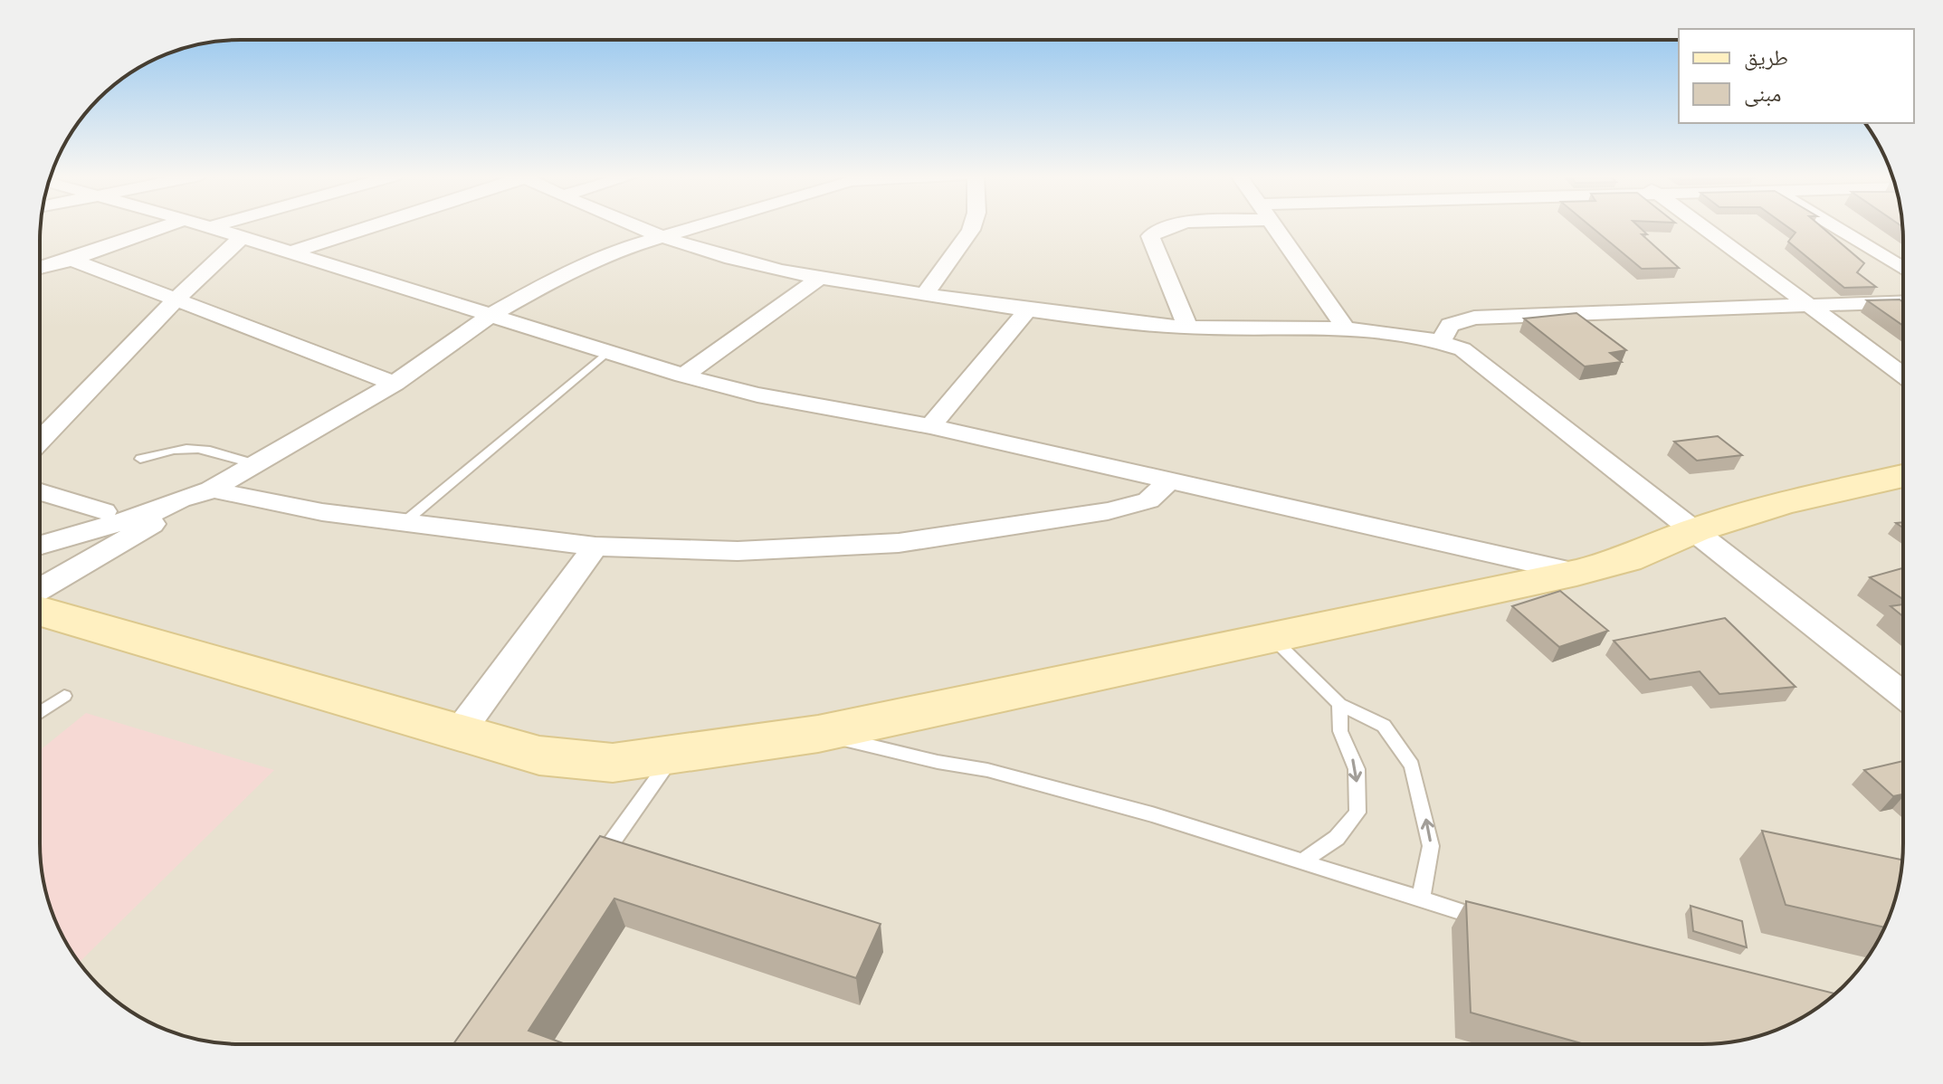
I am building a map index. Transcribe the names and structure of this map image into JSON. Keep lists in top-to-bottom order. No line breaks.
{"legend":["طريق","مبنى"]}
